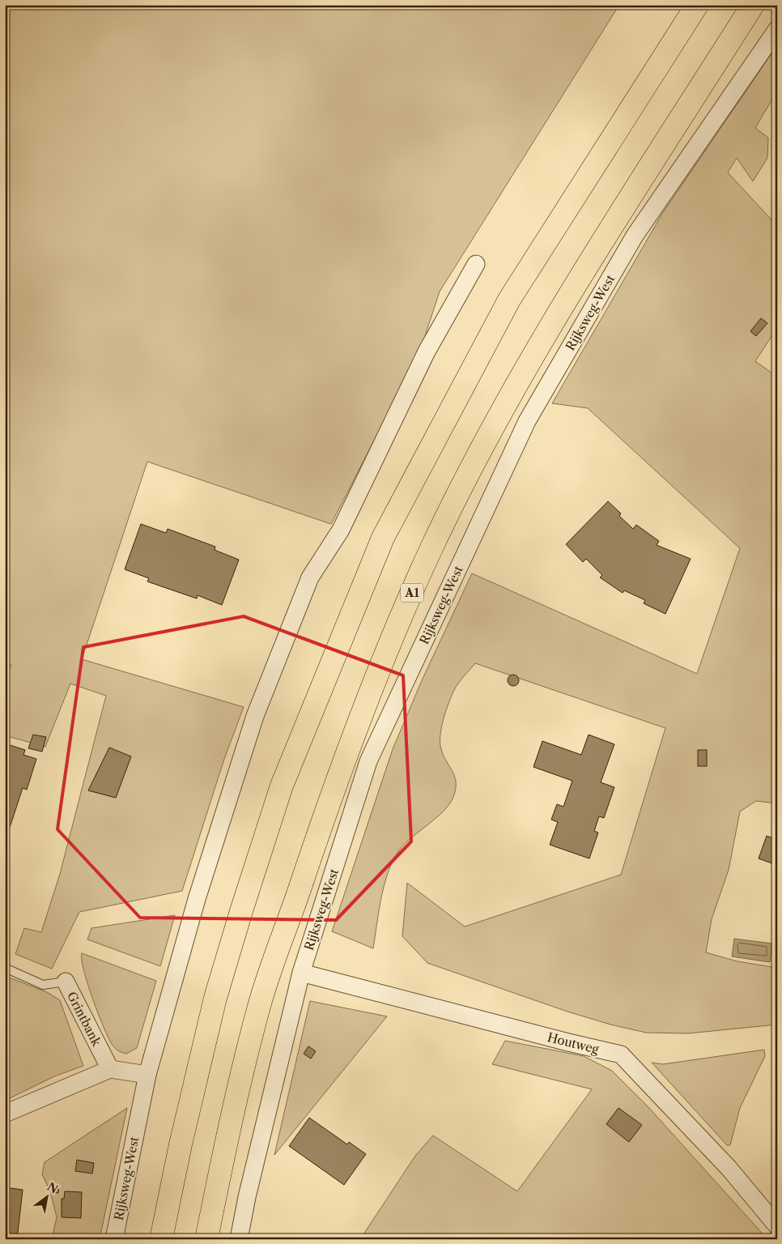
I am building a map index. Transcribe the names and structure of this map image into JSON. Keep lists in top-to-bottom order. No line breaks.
{"streets":{"highway":["A1"],"street":["Rijksweg-West","Grintbank","Houtweg"]},"crossings":[["Rijksweg-West","Houtweg"]],"north":"top right"}
